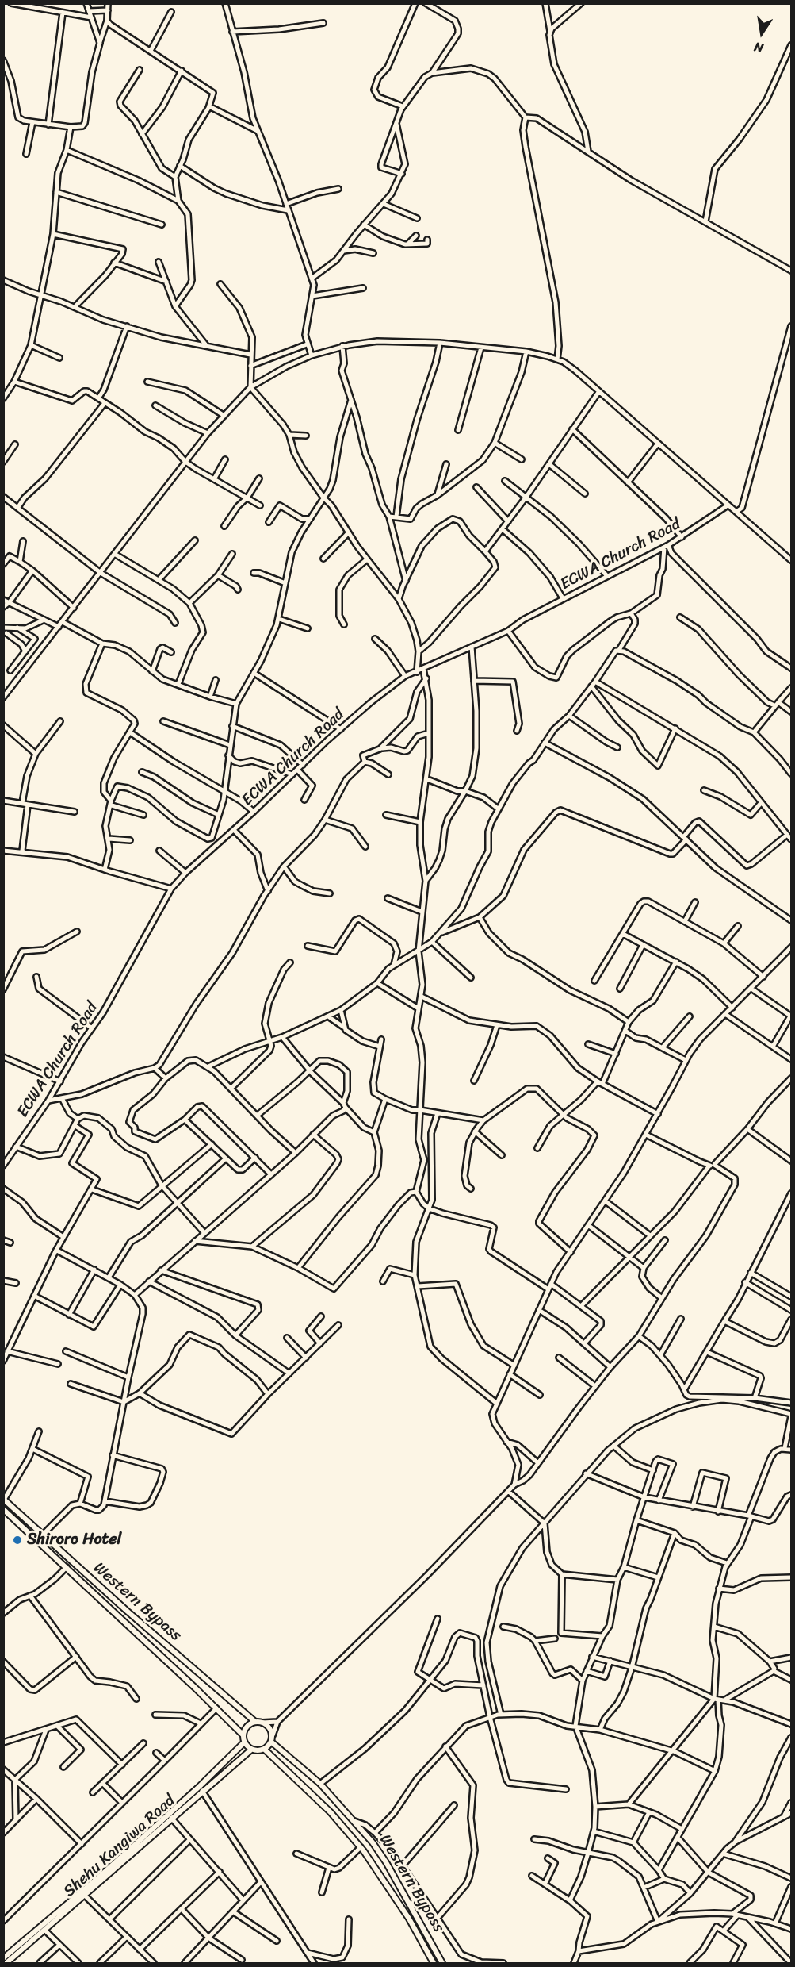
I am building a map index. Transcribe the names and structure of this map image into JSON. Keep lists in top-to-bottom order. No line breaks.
{"streets":{"main road":["Western Bypass","Shehu Kangiwa Road"],"street":["ECWA Church Road"]},"crossings":[["Western Bypass","Shehu Kangiwa Road"]],"places":["Shiroro Hotel"],"north":"bottom"}
